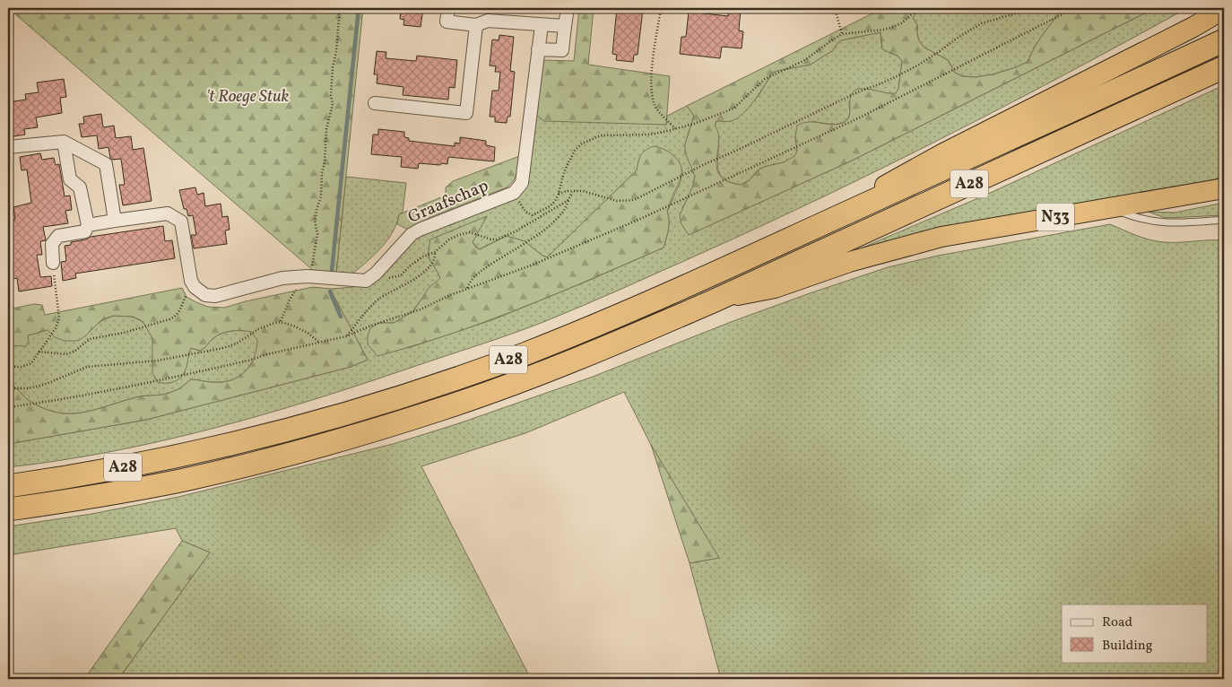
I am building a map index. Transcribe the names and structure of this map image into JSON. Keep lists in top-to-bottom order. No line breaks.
{"streets":{"highway":["A28","N33"],"street":["Graafschap"]},"crossings":[["A28","N33"]],"parks":["'t Roege Stuk"],"legend":["Road","Building"]}
